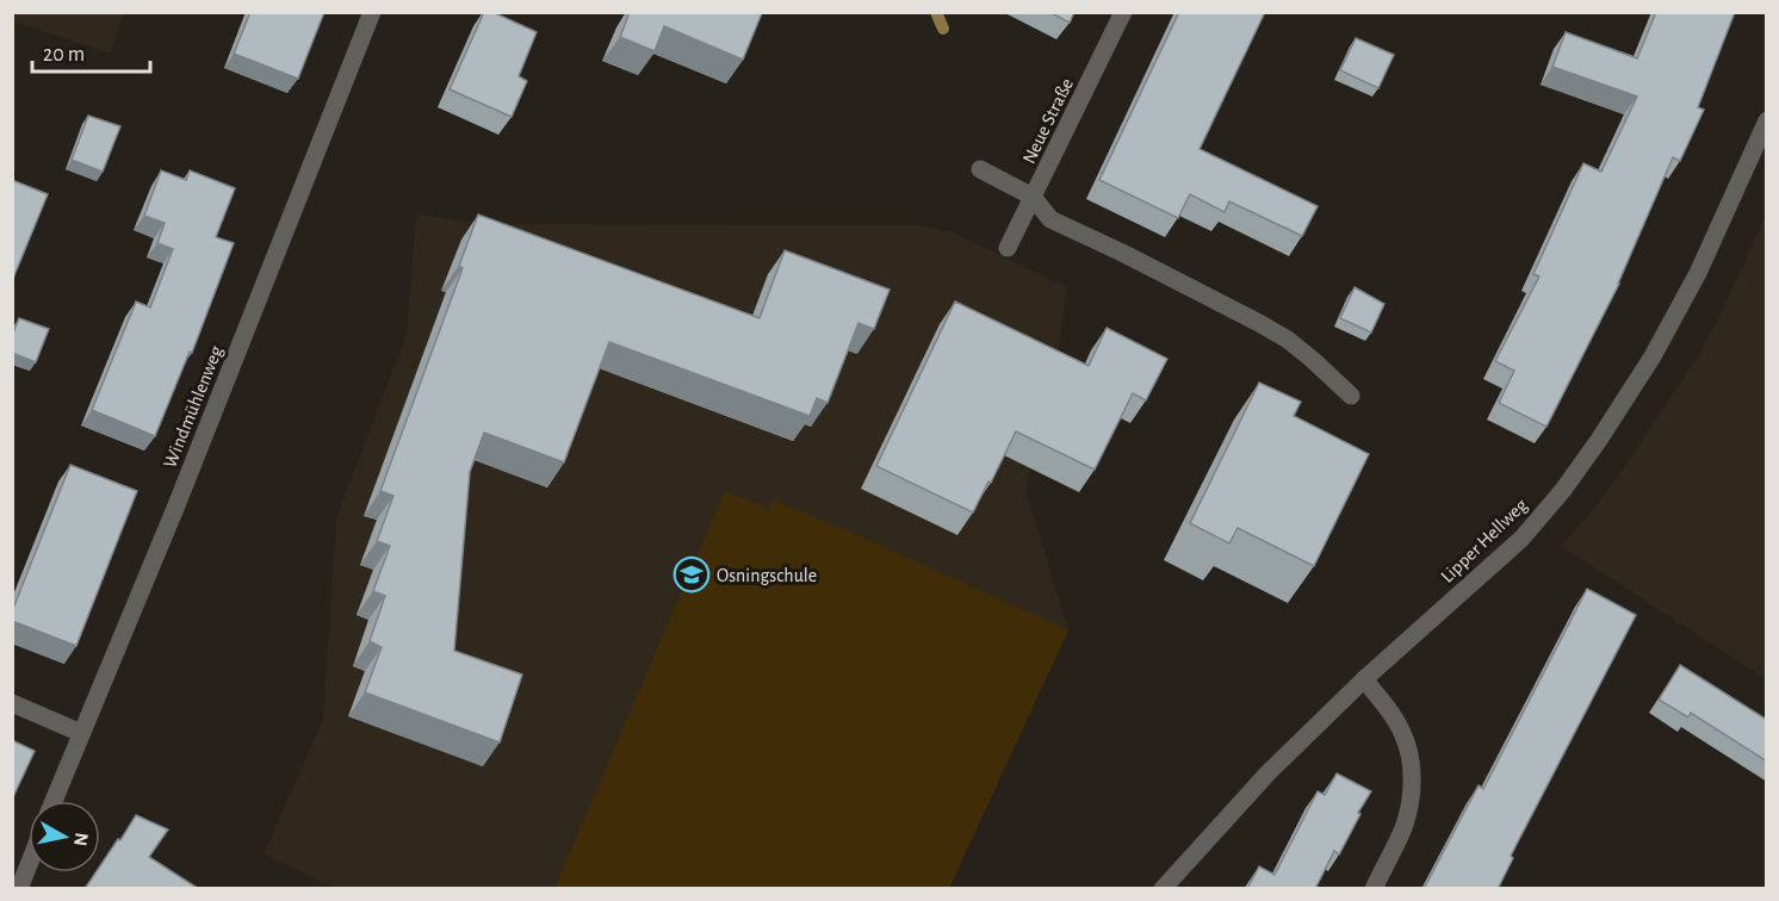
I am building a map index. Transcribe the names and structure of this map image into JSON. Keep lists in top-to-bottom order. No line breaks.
{"streets":{"street":["Neue Straße","Windmühlenweg","Lipper Hellweg"]},"places":{"school or university":["Osningschule"]},"scale_bar":"20 m","north":"right"}
